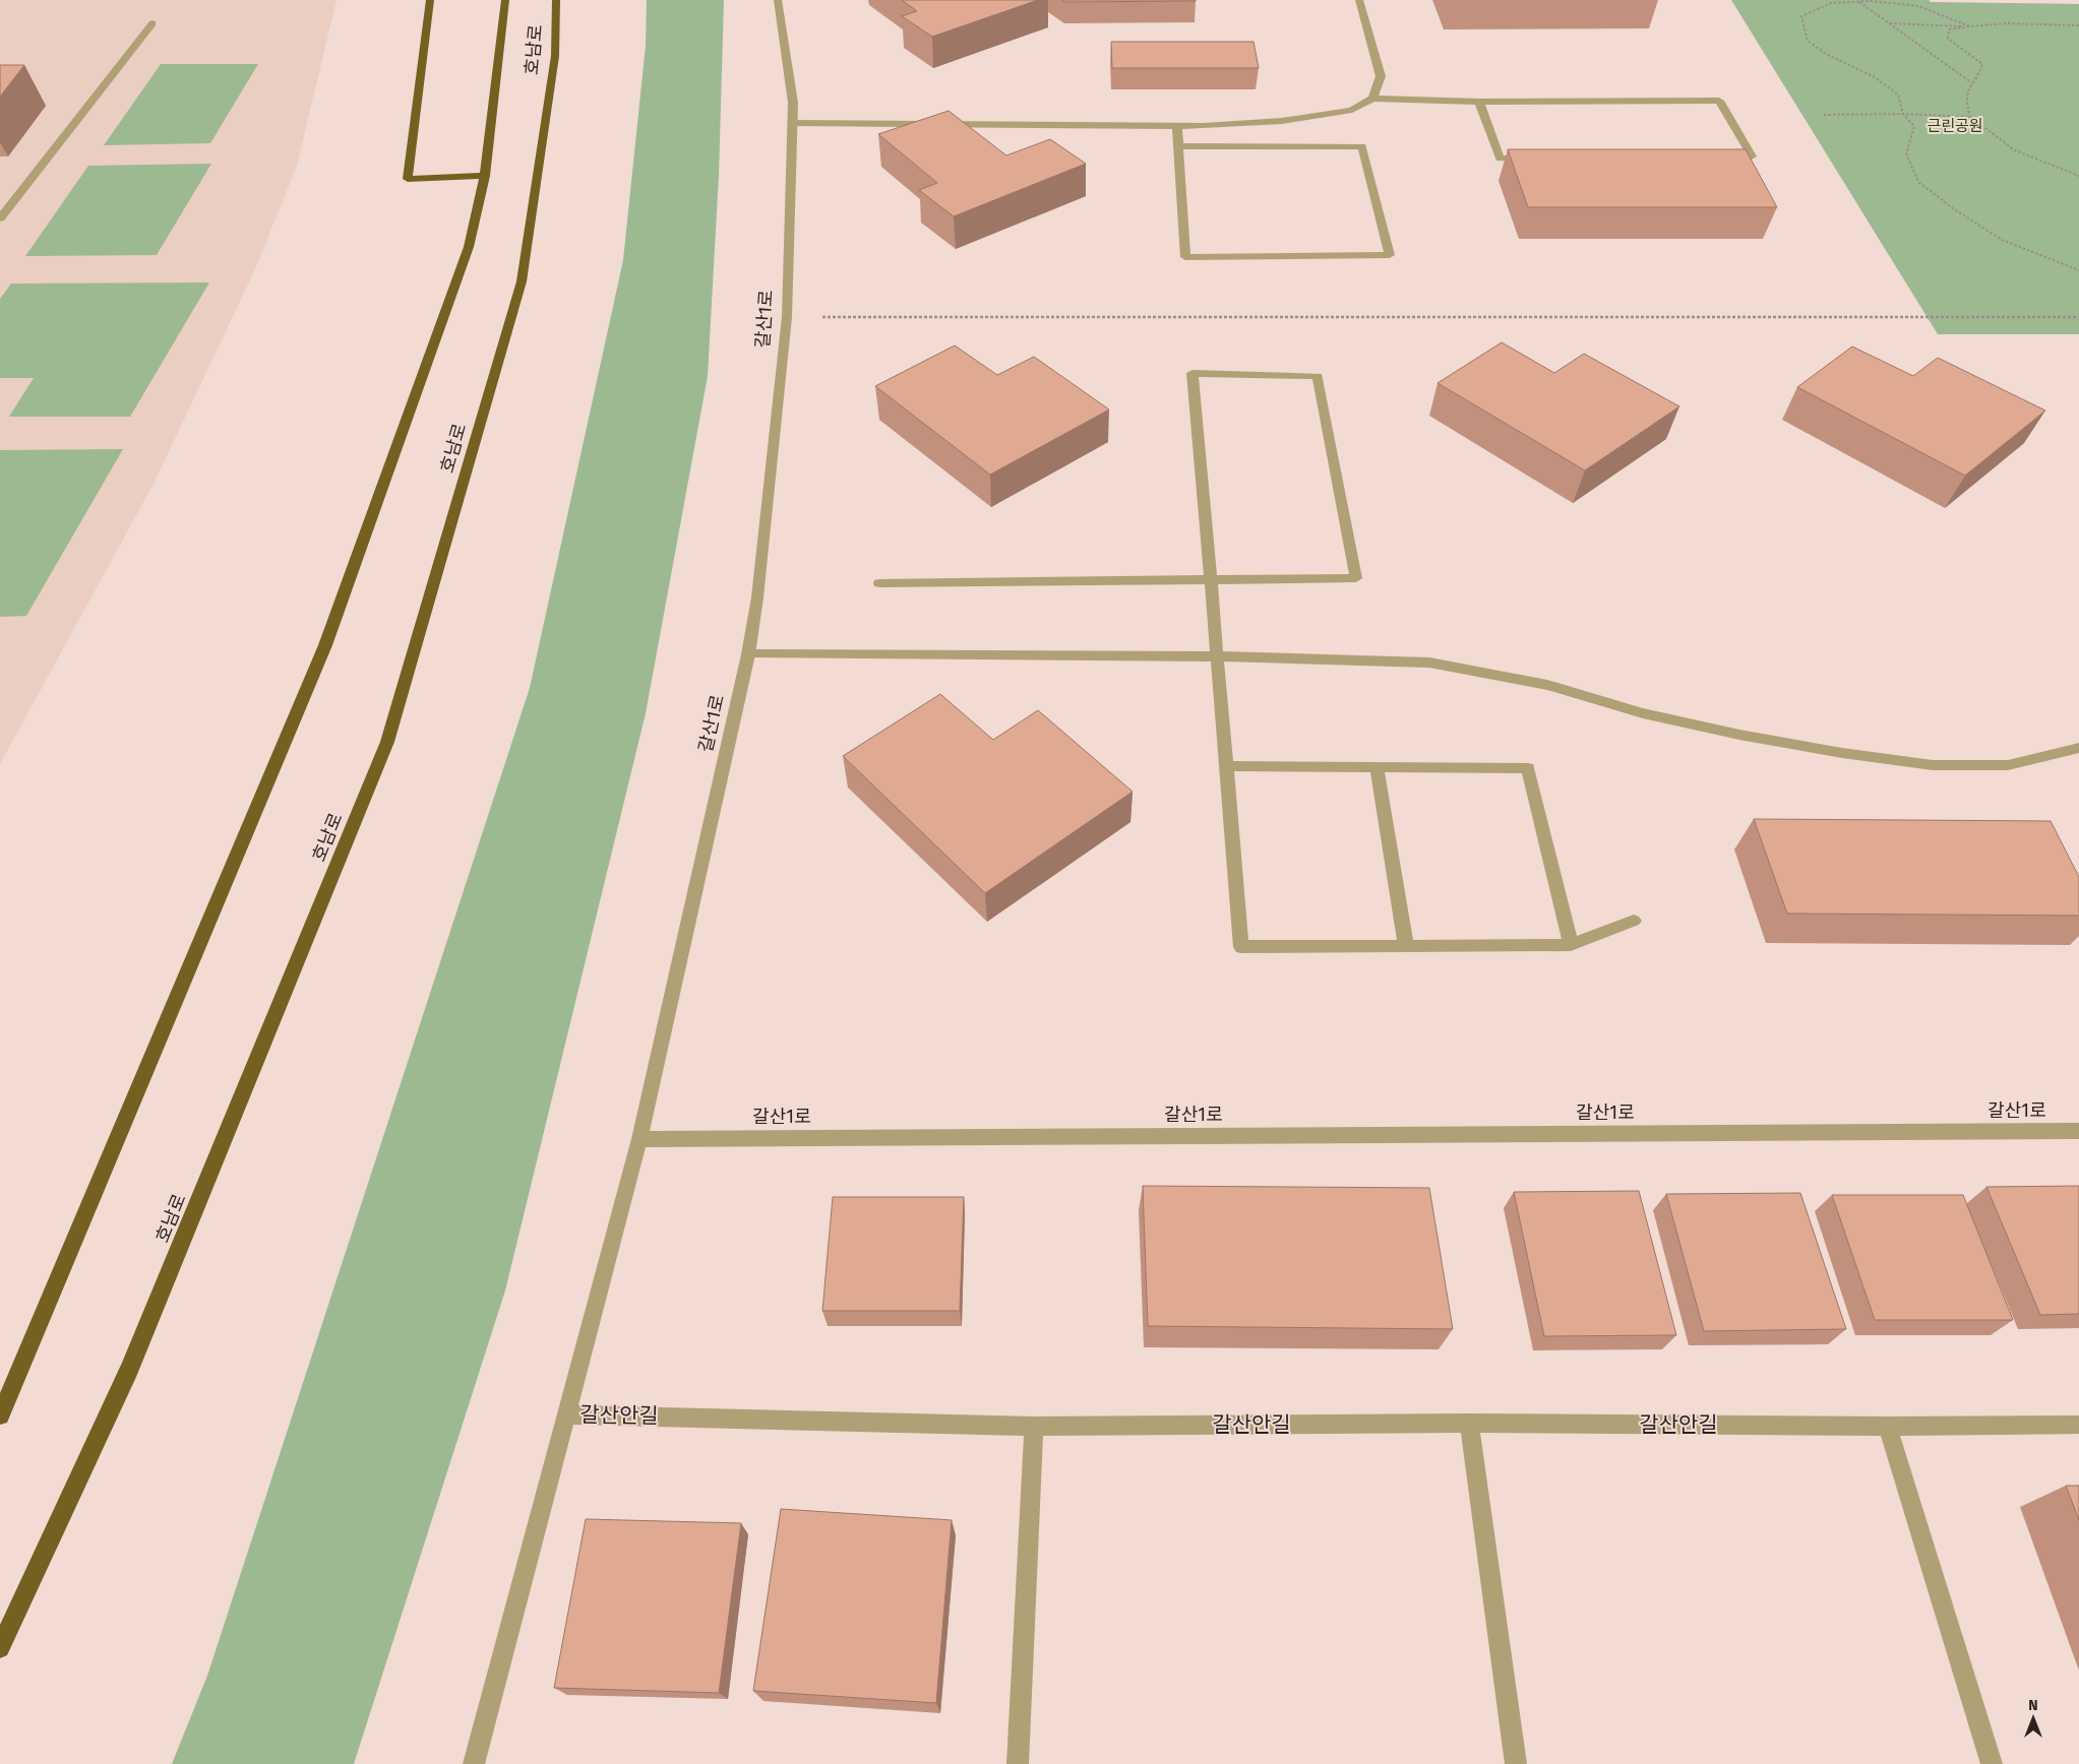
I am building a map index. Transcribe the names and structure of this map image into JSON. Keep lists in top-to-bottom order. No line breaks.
{"streets":{"highway":["호남로"],"street":["갈산1로","갈산안길"]},"parks":["근린공원"],"north":"top"}
